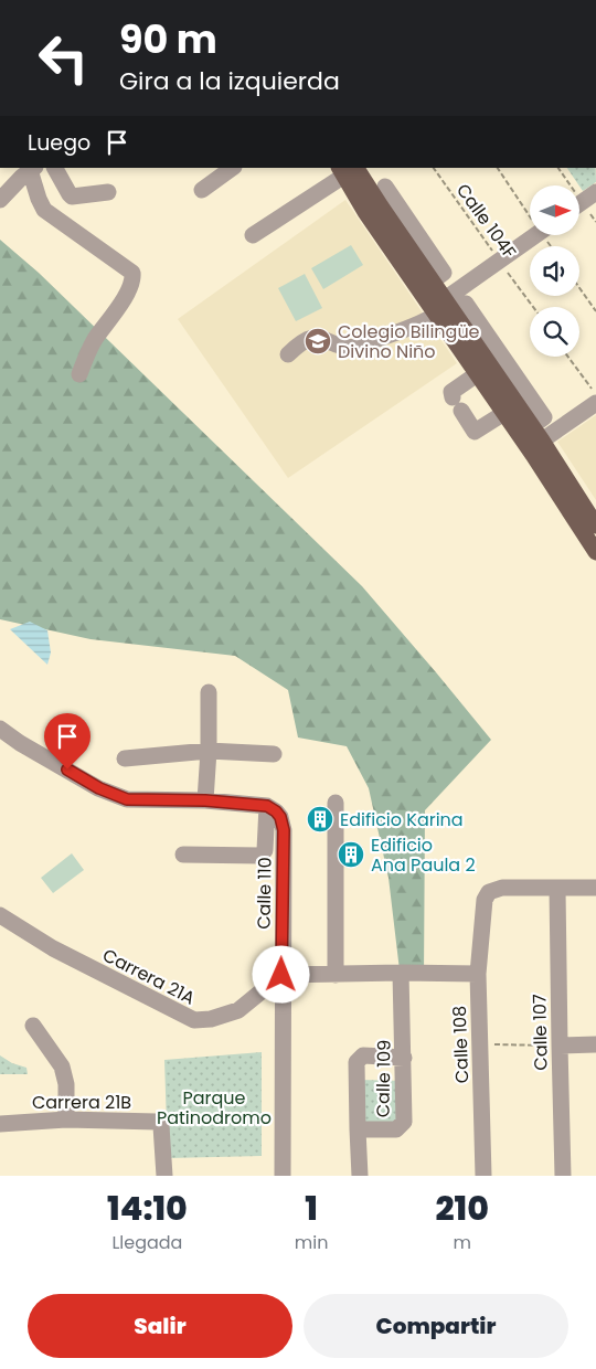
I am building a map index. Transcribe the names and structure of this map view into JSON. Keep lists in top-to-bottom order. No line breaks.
{"streets":{"street":["Calle 110","Carrera 21A","Calle 107","Calle 108","Calle 109","Carrera 21B"],"path":["Calle 104F"]},"crossings":[["Calle 110","Carrera 21A"],["Calle 107","Calle 108"]],"parks":["Parque Patinodromo"],"places":{"school or university":["Colegio Bilingüe Divino Niño"],"building":["Edificio Karina","Edificio Ana Paula 2"]},"north":"right","page":{"turn":["90 m","Gira a la izquierda"],"then":"Luego","eta":["14:10","Llegada","1","min","210","m"],"buttons":["Salir","Compartir"]}}
